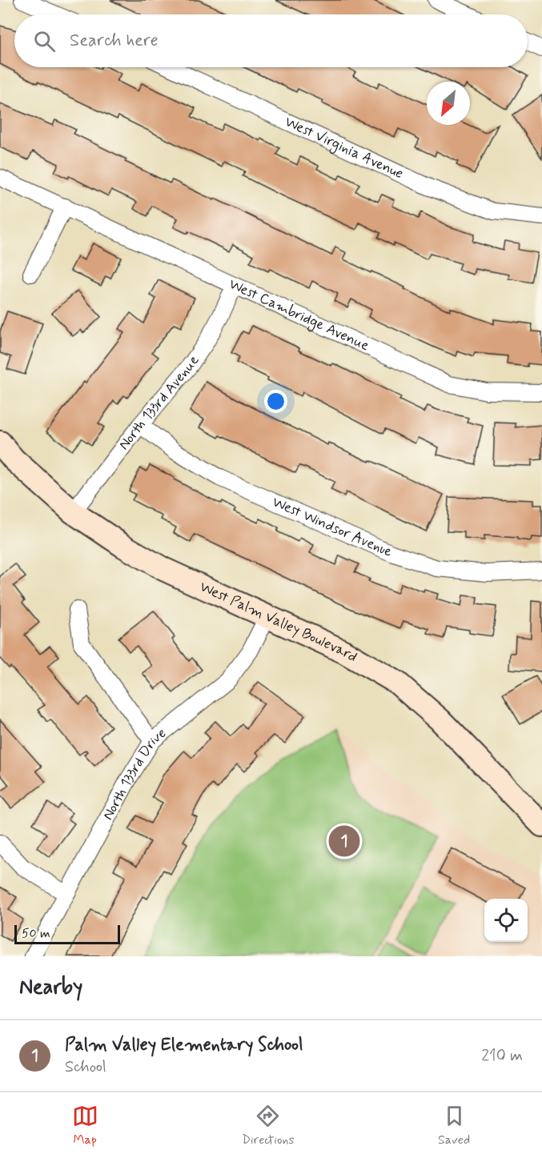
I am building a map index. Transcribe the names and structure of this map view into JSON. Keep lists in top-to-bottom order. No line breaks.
{"streets":{"street":["West Virginia Avenue","West Cambridge Avenue","North 133rd Avenue","West Windsor Avenue","West Palm Valley Boulevard","North 133rd Drive"]},"crossings":[["West Cambridge Avenue","North 133rd Avenue"],["North 133rd Avenue","West Windsor Avenue"],["North 133rd Avenue","West Palm Valley Boulevard"],["West Palm Valley Boulevard","North 133rd Drive"]],"scale_bar":"50 m","north":"bottom left","page":{"search":"Search here","pins":"1","scale":"50 m","heading":"Nearby","list":[{"mark":"1","name":"Palm Valley Elementary School","note":"School","value":"210 m"}],"nav":["Map","Directions","Saved"]}}
